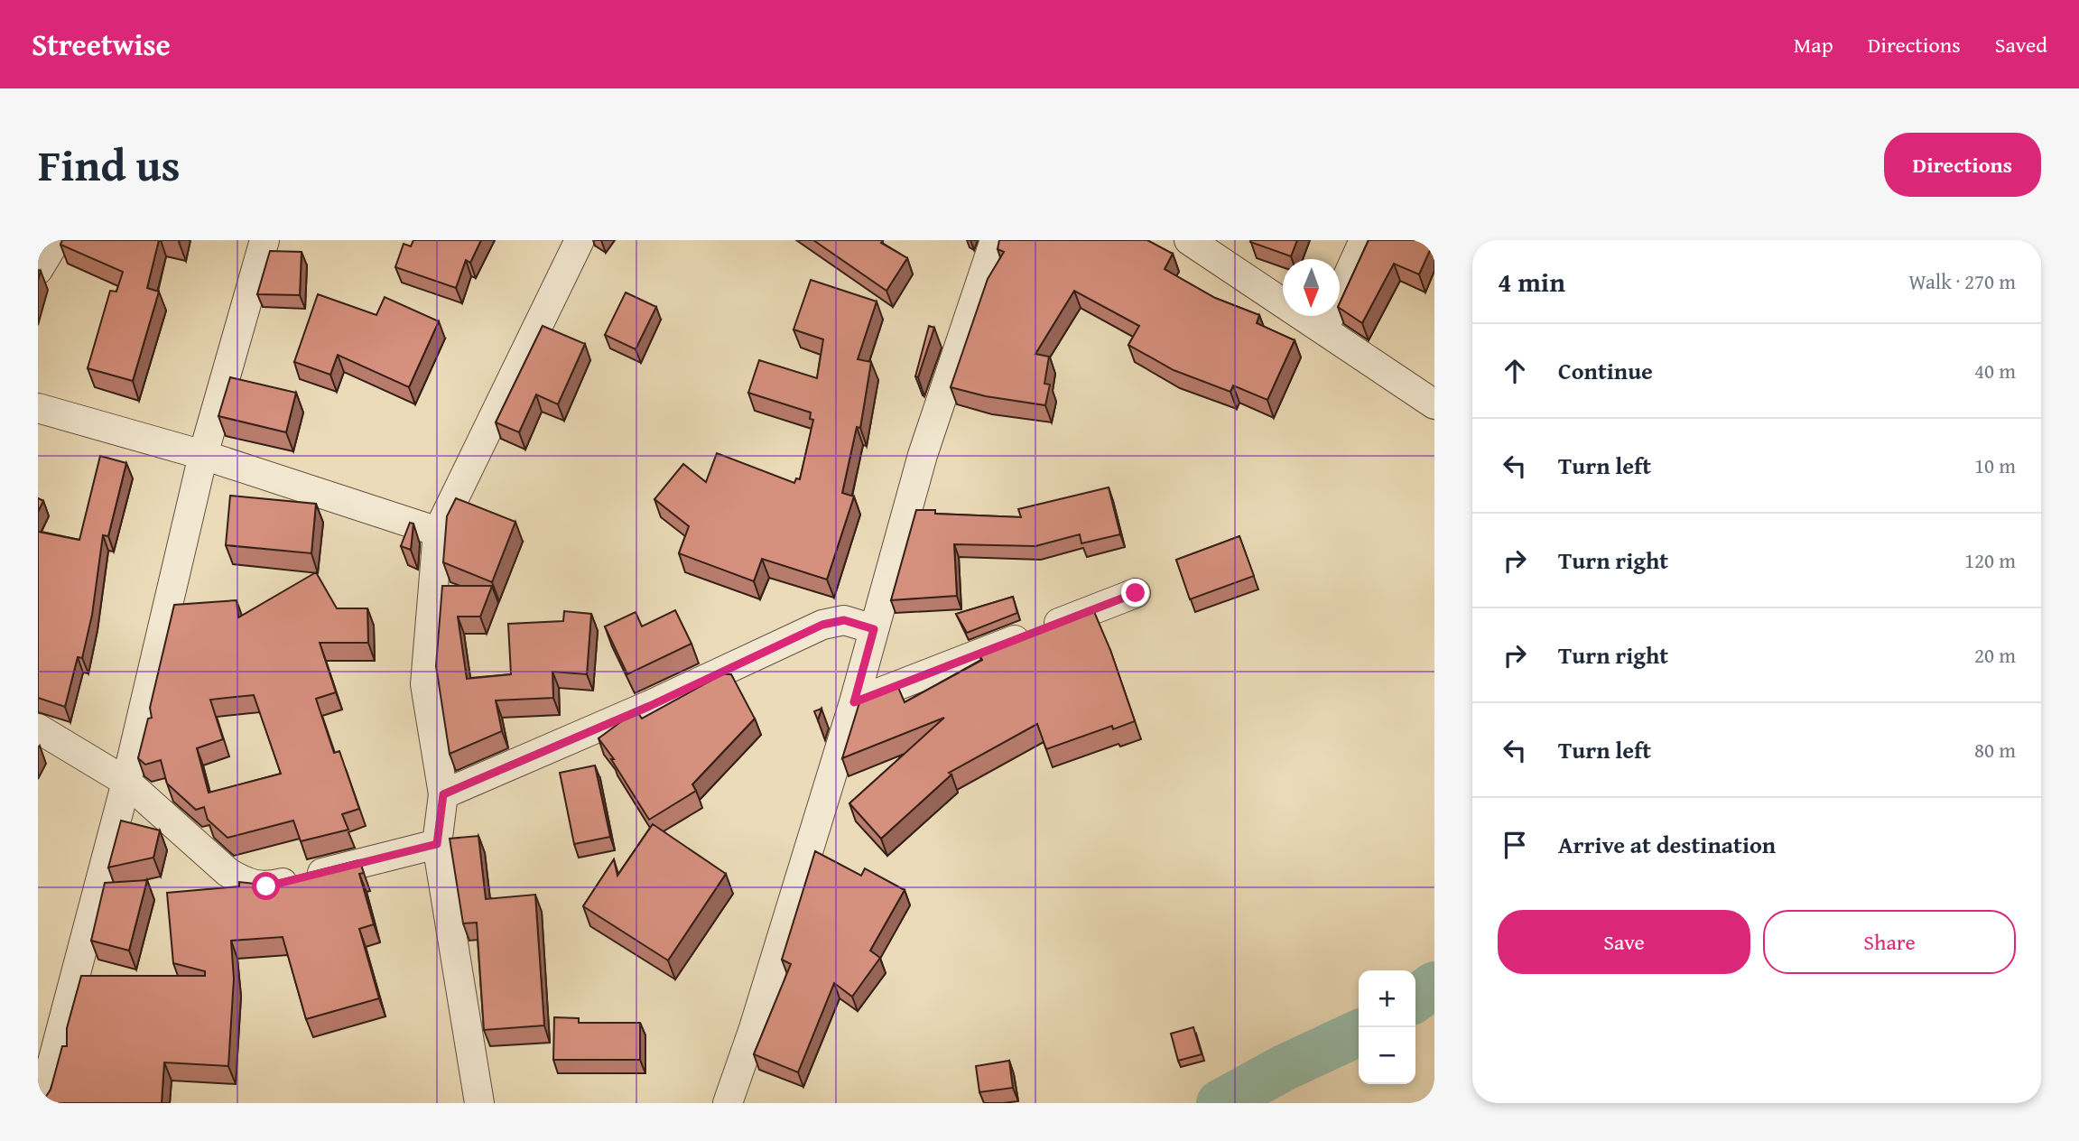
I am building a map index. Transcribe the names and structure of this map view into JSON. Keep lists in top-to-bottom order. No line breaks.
{"north":"bottom","page":{"header":"Streetwise","nav":["Map","Directions","Saved"],"title":"Find us","buttons":["Directions",["Save","Share"]],"heading":["4 min","Walk · 270 m"],"list":[["Continue","40 m"],["Turn left","10 m"],["Turn right","120 m"],["Turn right","20 m"],["Turn left","80 m"],"Arrive at destination"],"map_buttons":["+","−"]}}
